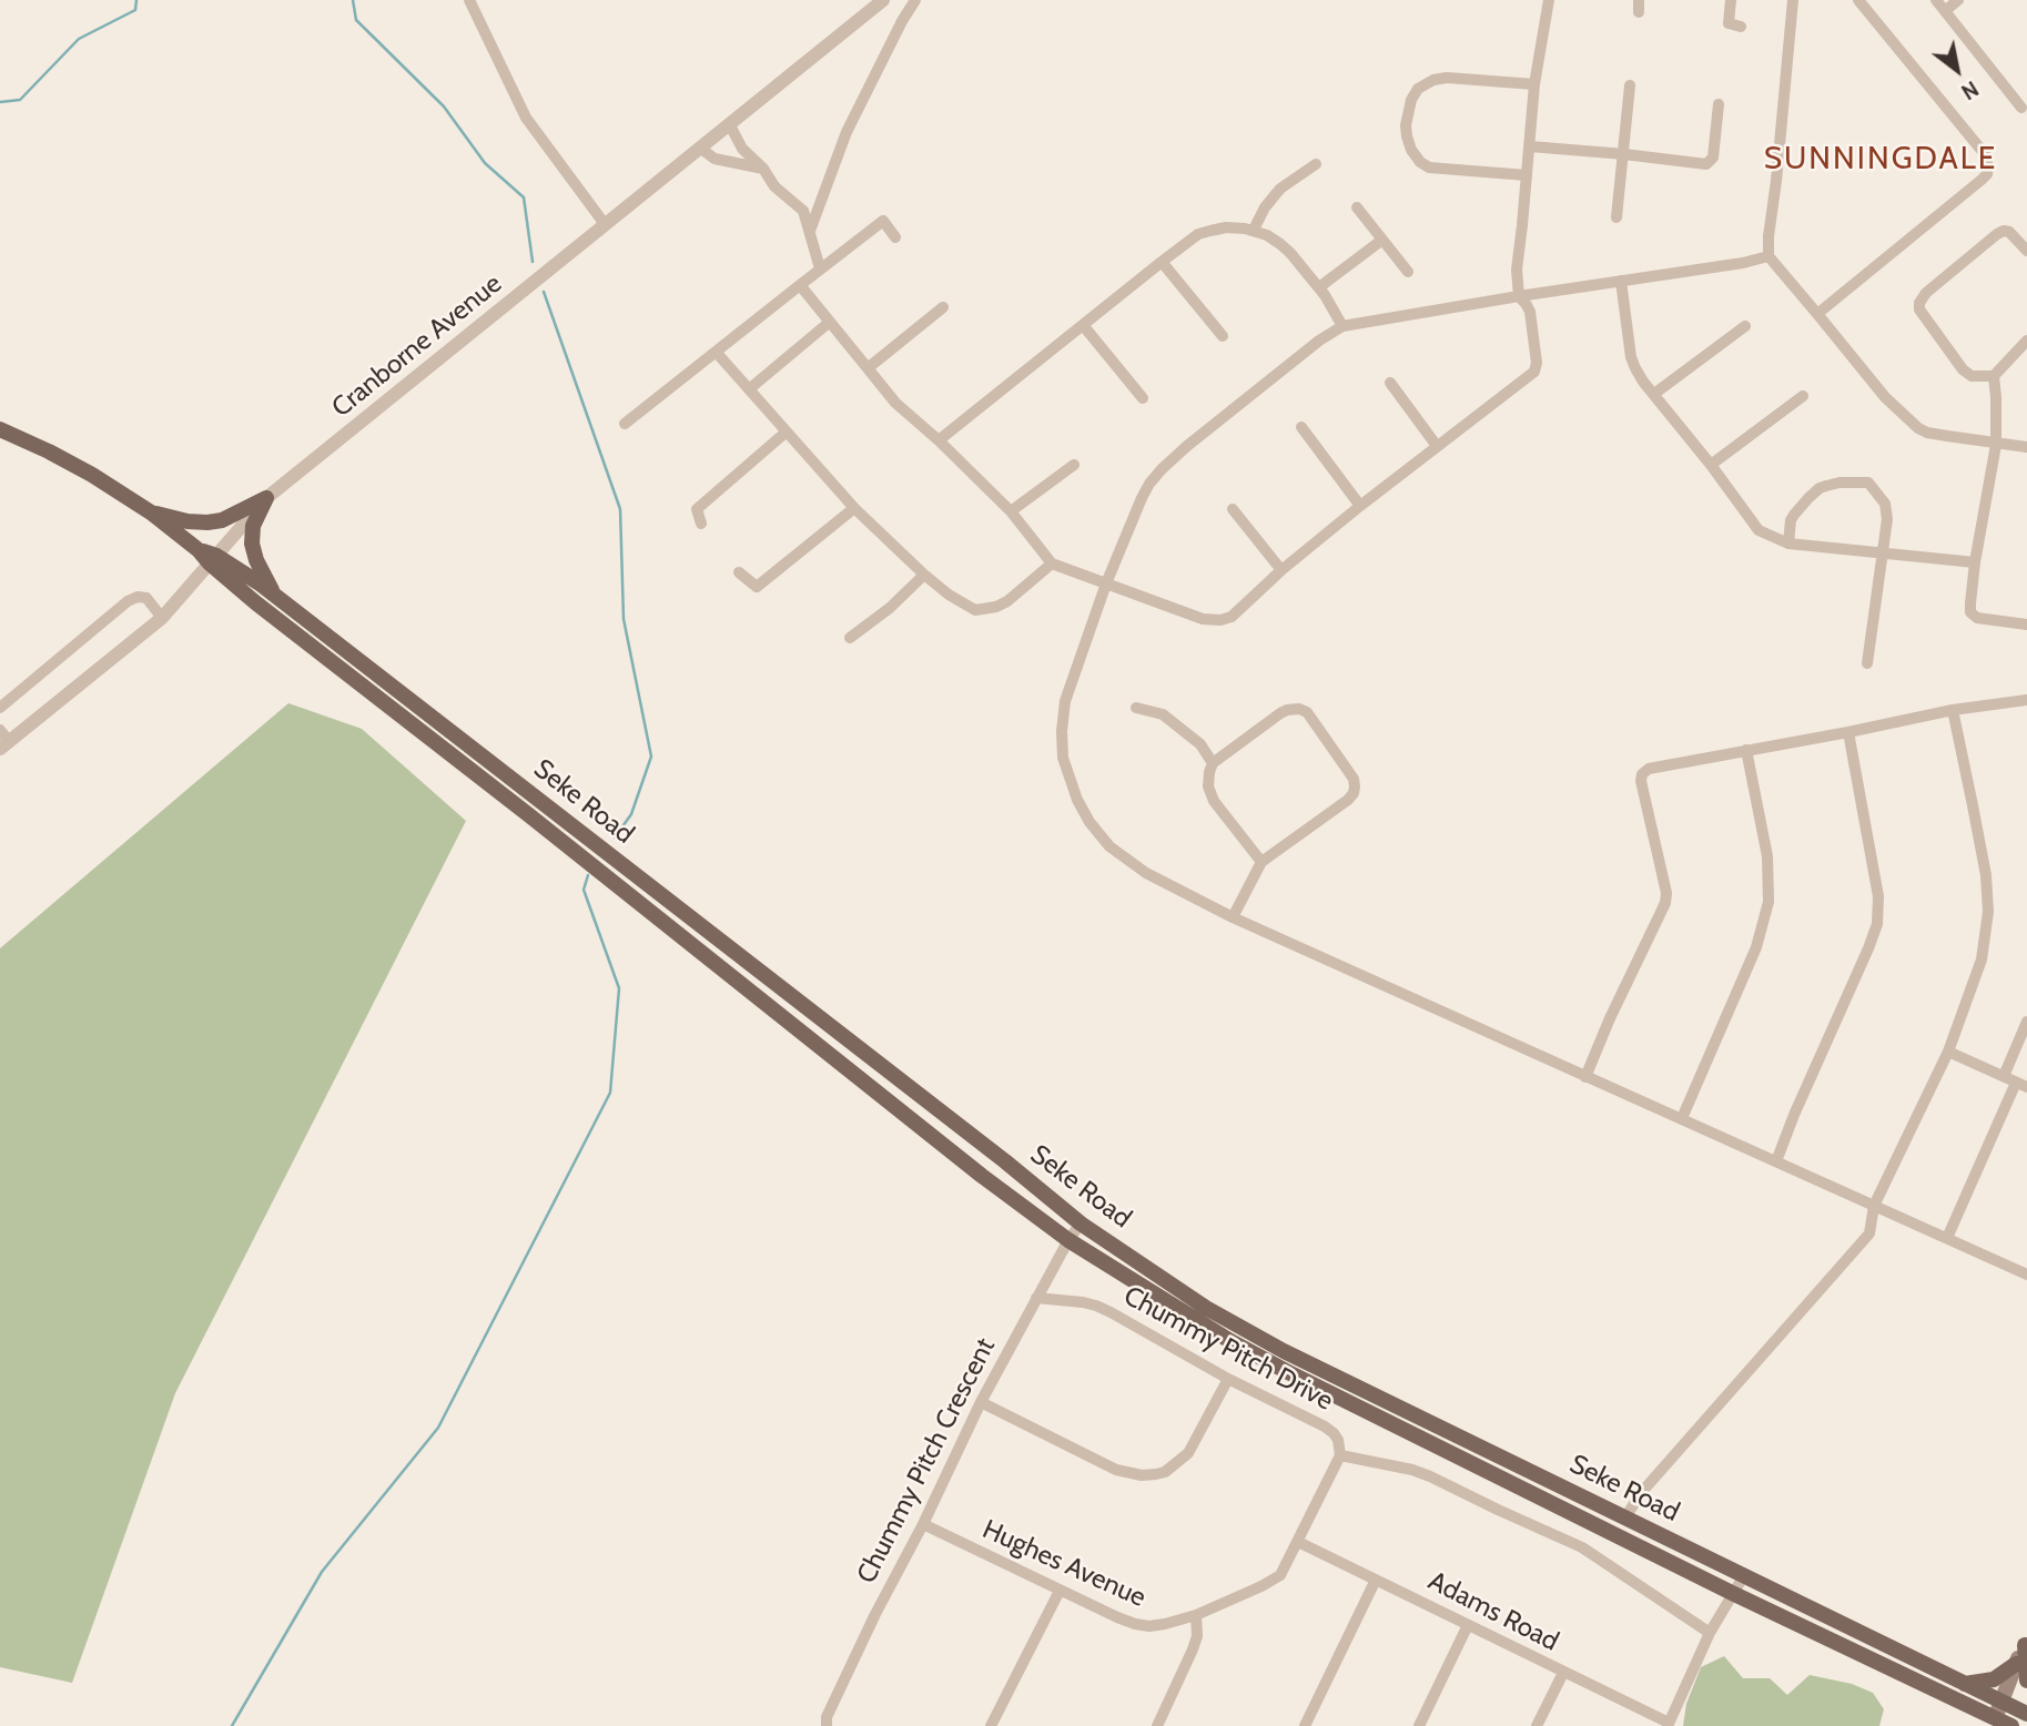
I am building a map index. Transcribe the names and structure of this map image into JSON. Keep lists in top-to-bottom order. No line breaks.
{"streets":{"main road":["Seke Road"],"street":["Cranborne Avenue","Chummy Pitch Drive","Chummy Pitch Crescent","Hughes Avenue","Adams Road"]},"crossings":[["Cranborne Avenue","Seke Road"],["Seke Road","Chummy Pitch Crescent"],["Chummy Pitch Drive","Chummy Pitch Crescent"],["Chummy Pitch Drive","Hughes Avenue"],["Chummy Pitch Crescent","Hughes Avenue"],["Hughes Avenue","Adams Road"]],"districts":["SUNNINGDALE"],"north":"bottom right"}
